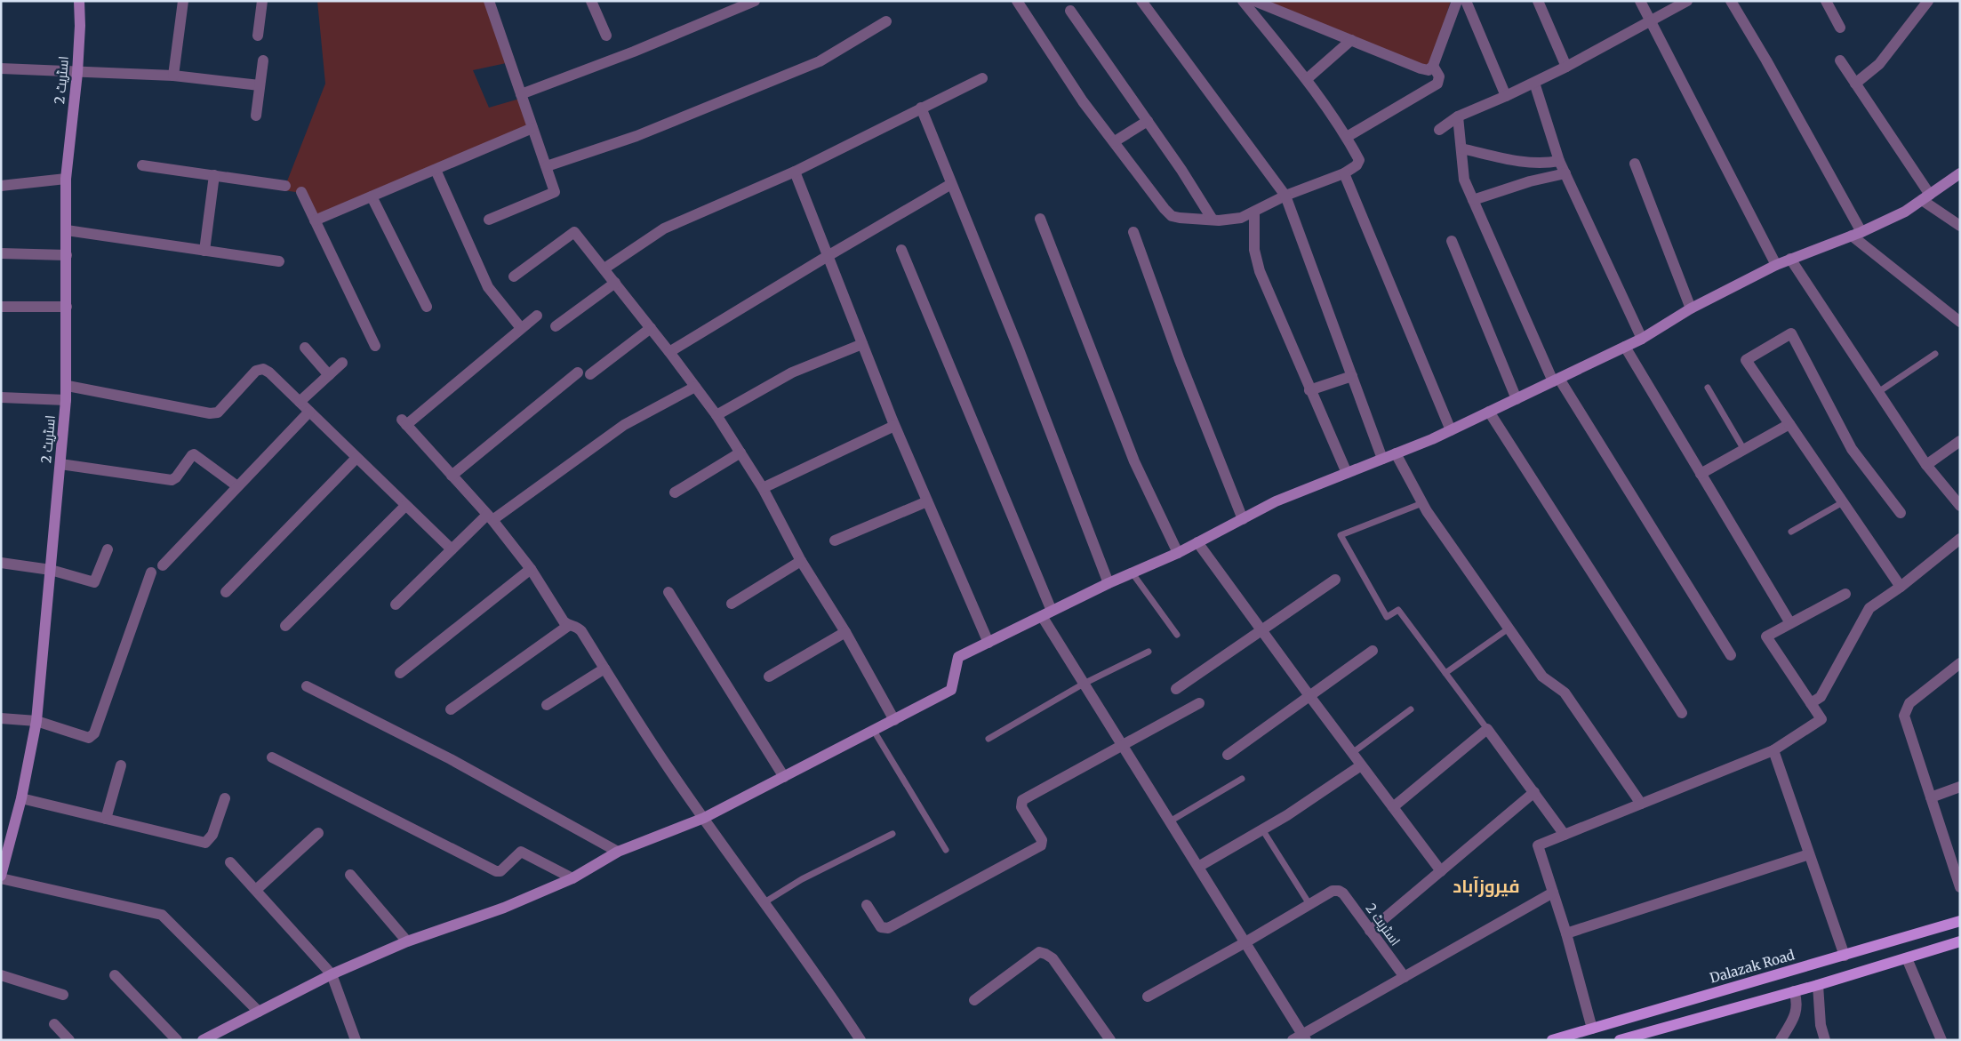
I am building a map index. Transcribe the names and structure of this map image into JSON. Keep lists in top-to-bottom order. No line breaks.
{"streets":{"main road":["Dalazak Road"],"street":["اسٹریٹ 2"]},"districts":["فیروزآباد"]}
